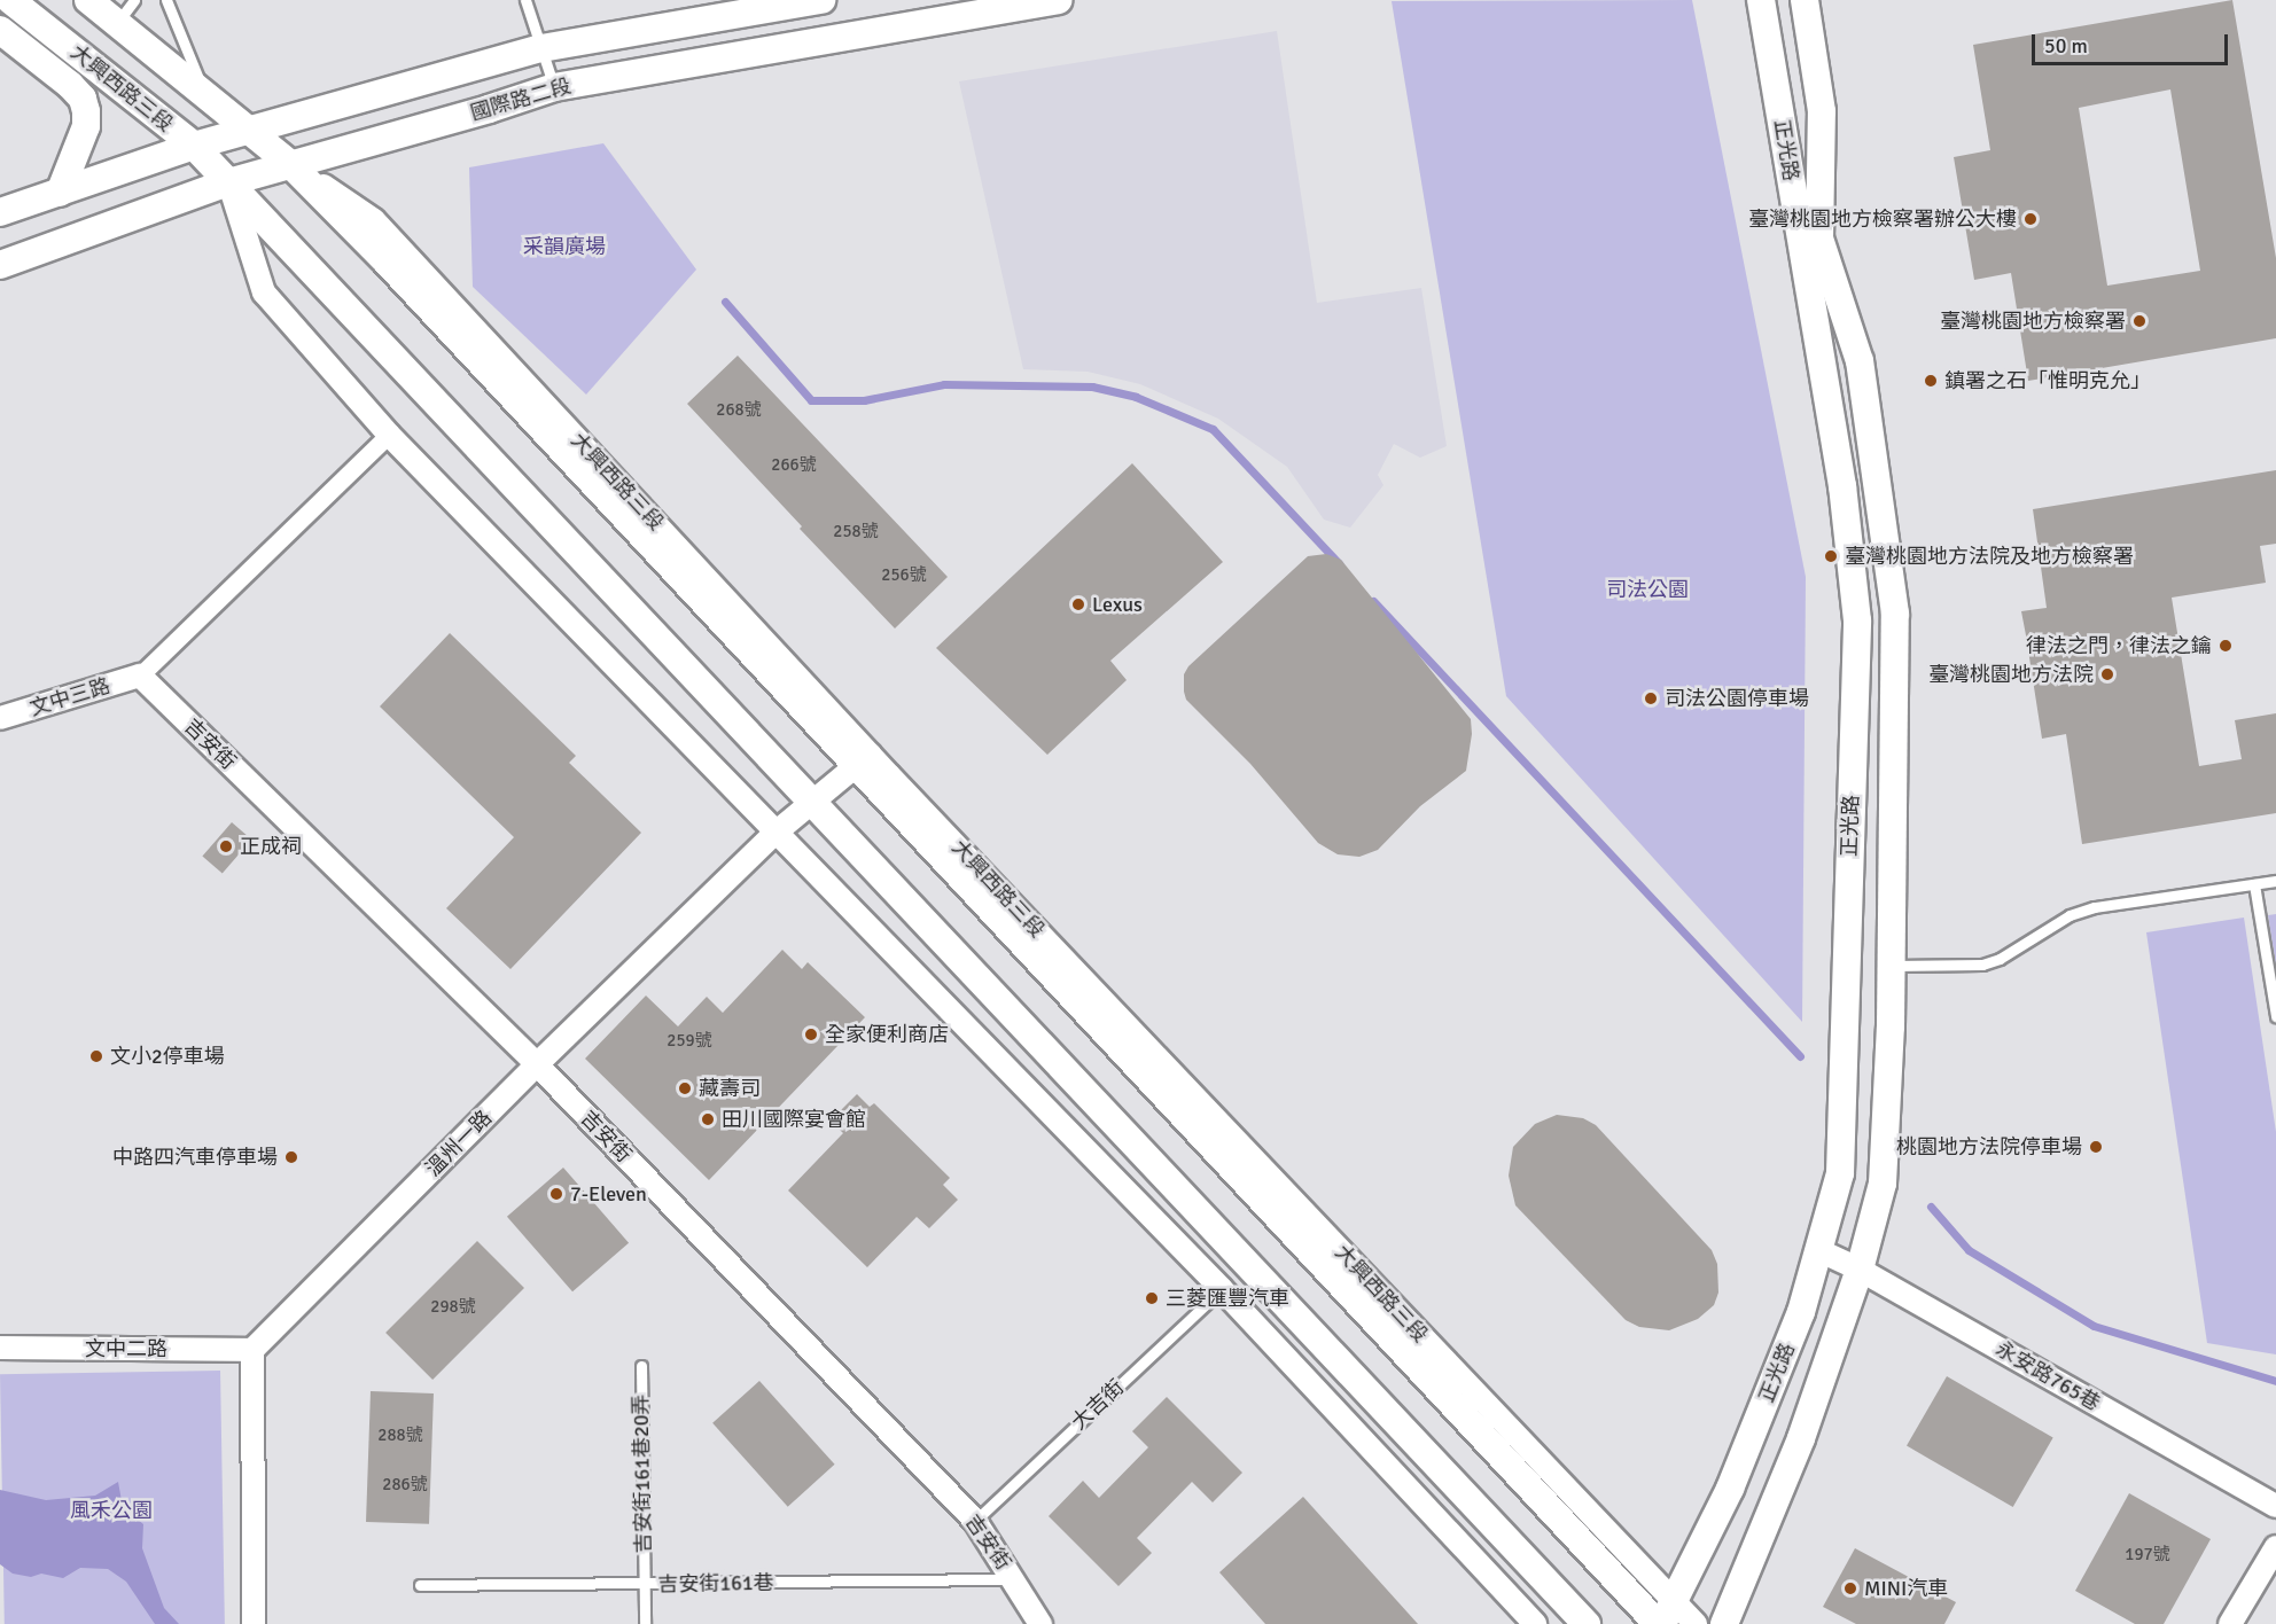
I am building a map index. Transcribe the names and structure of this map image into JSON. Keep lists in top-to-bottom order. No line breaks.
{"streets":{"street":["大興西路三段","國際路二段","正光路","文中三路","吉安街","溫州一路","文中二路","永安路765巷"],"lane":["大吉街","吉安街161巷20弄","吉安街161巷"]},"crossings":[["大興西路三段","國際路二段"],["大興西路三段","正光路"],["大興西路三段","溫州一路"],["大興西路三段","大吉街"],["正光路","永安路765巷"],["文中三路","吉安街"],["吉安街","溫州一路"],["吉安街","大吉街"],["吉安街","吉安街161巷"],["溫州一路","文中二路"],["吉安街161巷20弄","吉安街161巷"]],"parks":["采韻廣場","司法公園","風禾公園"],"places":["臺灣桃園地方檢察署辦公大樓","臺灣桃園地方檢察署","鎮署之石「惟明克允」","臺灣桃園地方法院及地方檢察署","Lexus","律法之門，律法之鑰","臺灣桃園地方法院","司法公園停車場","正成祠","全家便利商店","文小2停車場","藏壽司","田川國際宴會館","桃園地方法院停車場","中路四汽車停車場","7-Eleven","三菱匯豐汽車","MINI汽車"],"house_numbers":["268號","266號","258號","256號","259號","298號","288號","286號","197號"],"scale_bar":"50 m"}
